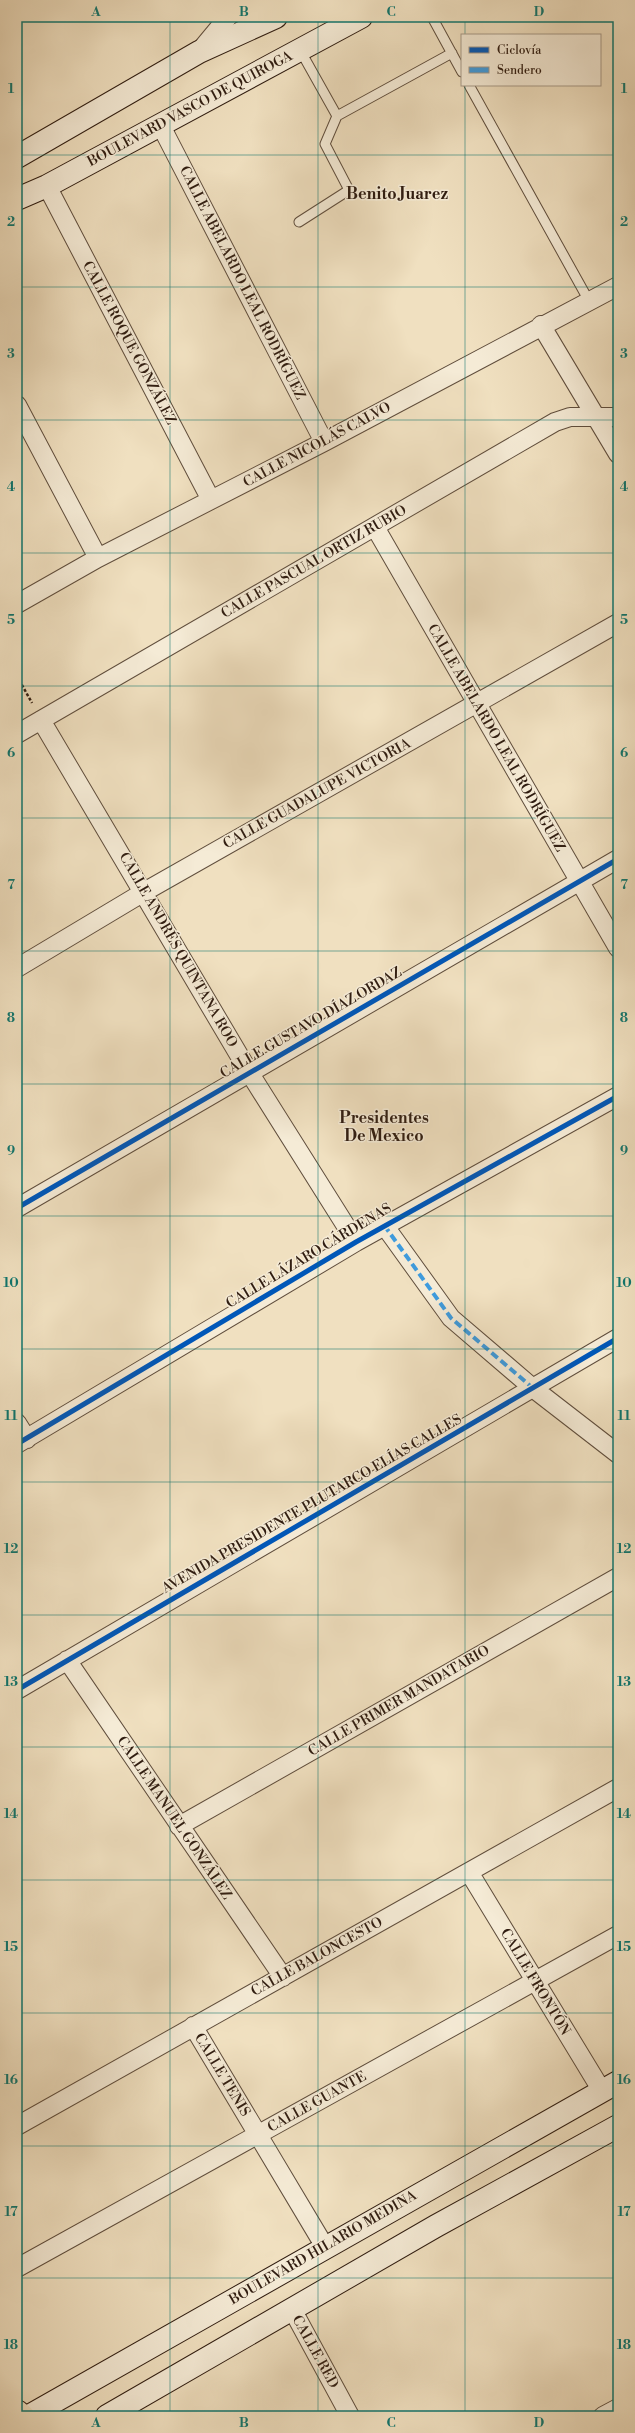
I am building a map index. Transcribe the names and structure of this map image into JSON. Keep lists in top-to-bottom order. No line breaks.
{"streets":{"main road":["BOULEVARD VASCO DE QUIROGA","BOULEVARD HILARIO MEDINA"],"street":["CALLE ABELARDO LEAL RODRÍGUEZ","CALLE ROQUE GONZÁLEZ","CALLE NICOLÁS CALVO","CALLE PASCUAL ORTIZ RUBIO","CALLE GUADALUPE VICTORIA","CALLE ANDRÉS QUINTANA ROO","CALLE GUSTAVO DÍAZ ORDAZ","CALLE LÁZARO CÁRDENAS","AVENIDA PRESIDENTE PLUTARCO ELÍAS CALLES","CALLE PRIMER MANDATARIO","CALLE MANUEL GONZÁLEZ","CALLE BALONCESTO","CALLE FRONTÓN","CALLE TENIS","CALLE GUANTE","CALLE RED"]},"crossings":[["BOULEVARD VASCO DE QUIROGA","CALLE ABELARDO LEAL RODRÍGUEZ"],["BOULEVARD VASCO DE QUIROGA","CALLE ROQUE GONZÁLEZ"],["CALLE ABELARDO LEAL RODRÍGUEZ","CALLE NICOLÁS CALVO"],["CALLE ABELARDO LEAL RODRÍGUEZ","CALLE PASCUAL ORTIZ RUBIO"],["CALLE ABELARDO LEAL RODRÍGUEZ","CALLE GUADALUPE VICTORIA"],["CALLE ABELARDO LEAL RODRÍGUEZ","CALLE GUSTAVO DÍAZ ORDAZ"],["CALLE ROQUE GONZÁLEZ","CALLE NICOLÁS CALVO"],["CALLE PASCUAL ORTIZ RUBIO","CALLE ANDRÉS QUINTANA ROO"],["CALLE GUADALUPE VICTORIA","CALLE ANDRÉS QUINTANA ROO"],["CALLE ANDRÉS QUINTANA ROO","CALLE GUSTAVO DÍAZ ORDAZ"],["CALLE ANDRÉS QUINTANA ROO","CALLE LÁZARO CÁRDENAS"],["AVENIDA PRESIDENTE PLUTARCO ELÍAS CALLES","CALLE MANUEL GONZÁLEZ"],["CALLE PRIMER MANDATARIO","CALLE MANUEL GONZÁLEZ"],["CALLE MANUEL GONZÁLEZ","CALLE BALONCESTO"],["CALLE BALONCESTO","CALLE FRONTÓN"],["CALLE BALONCESTO","CALLE TENIS"],["CALLE FRONTÓN","CALLE GUANTE"],["CALLE FRONTÓN","BOULEVARD HILARIO MEDINA"],["CALLE TENIS","CALLE GUANTE"],["CALLE TENIS","BOULEVARD HILARIO MEDINA"]],"districts":["Benito Juarez","Presidentes De Mexico"],"legend":["Ciclovía","Sendero"],"grid":{"columns":["A","B","C","D"],"rows":["1","2","3","4","5","6","7","8","9","10","11","12","13","14","15","16","17","18"]}}
